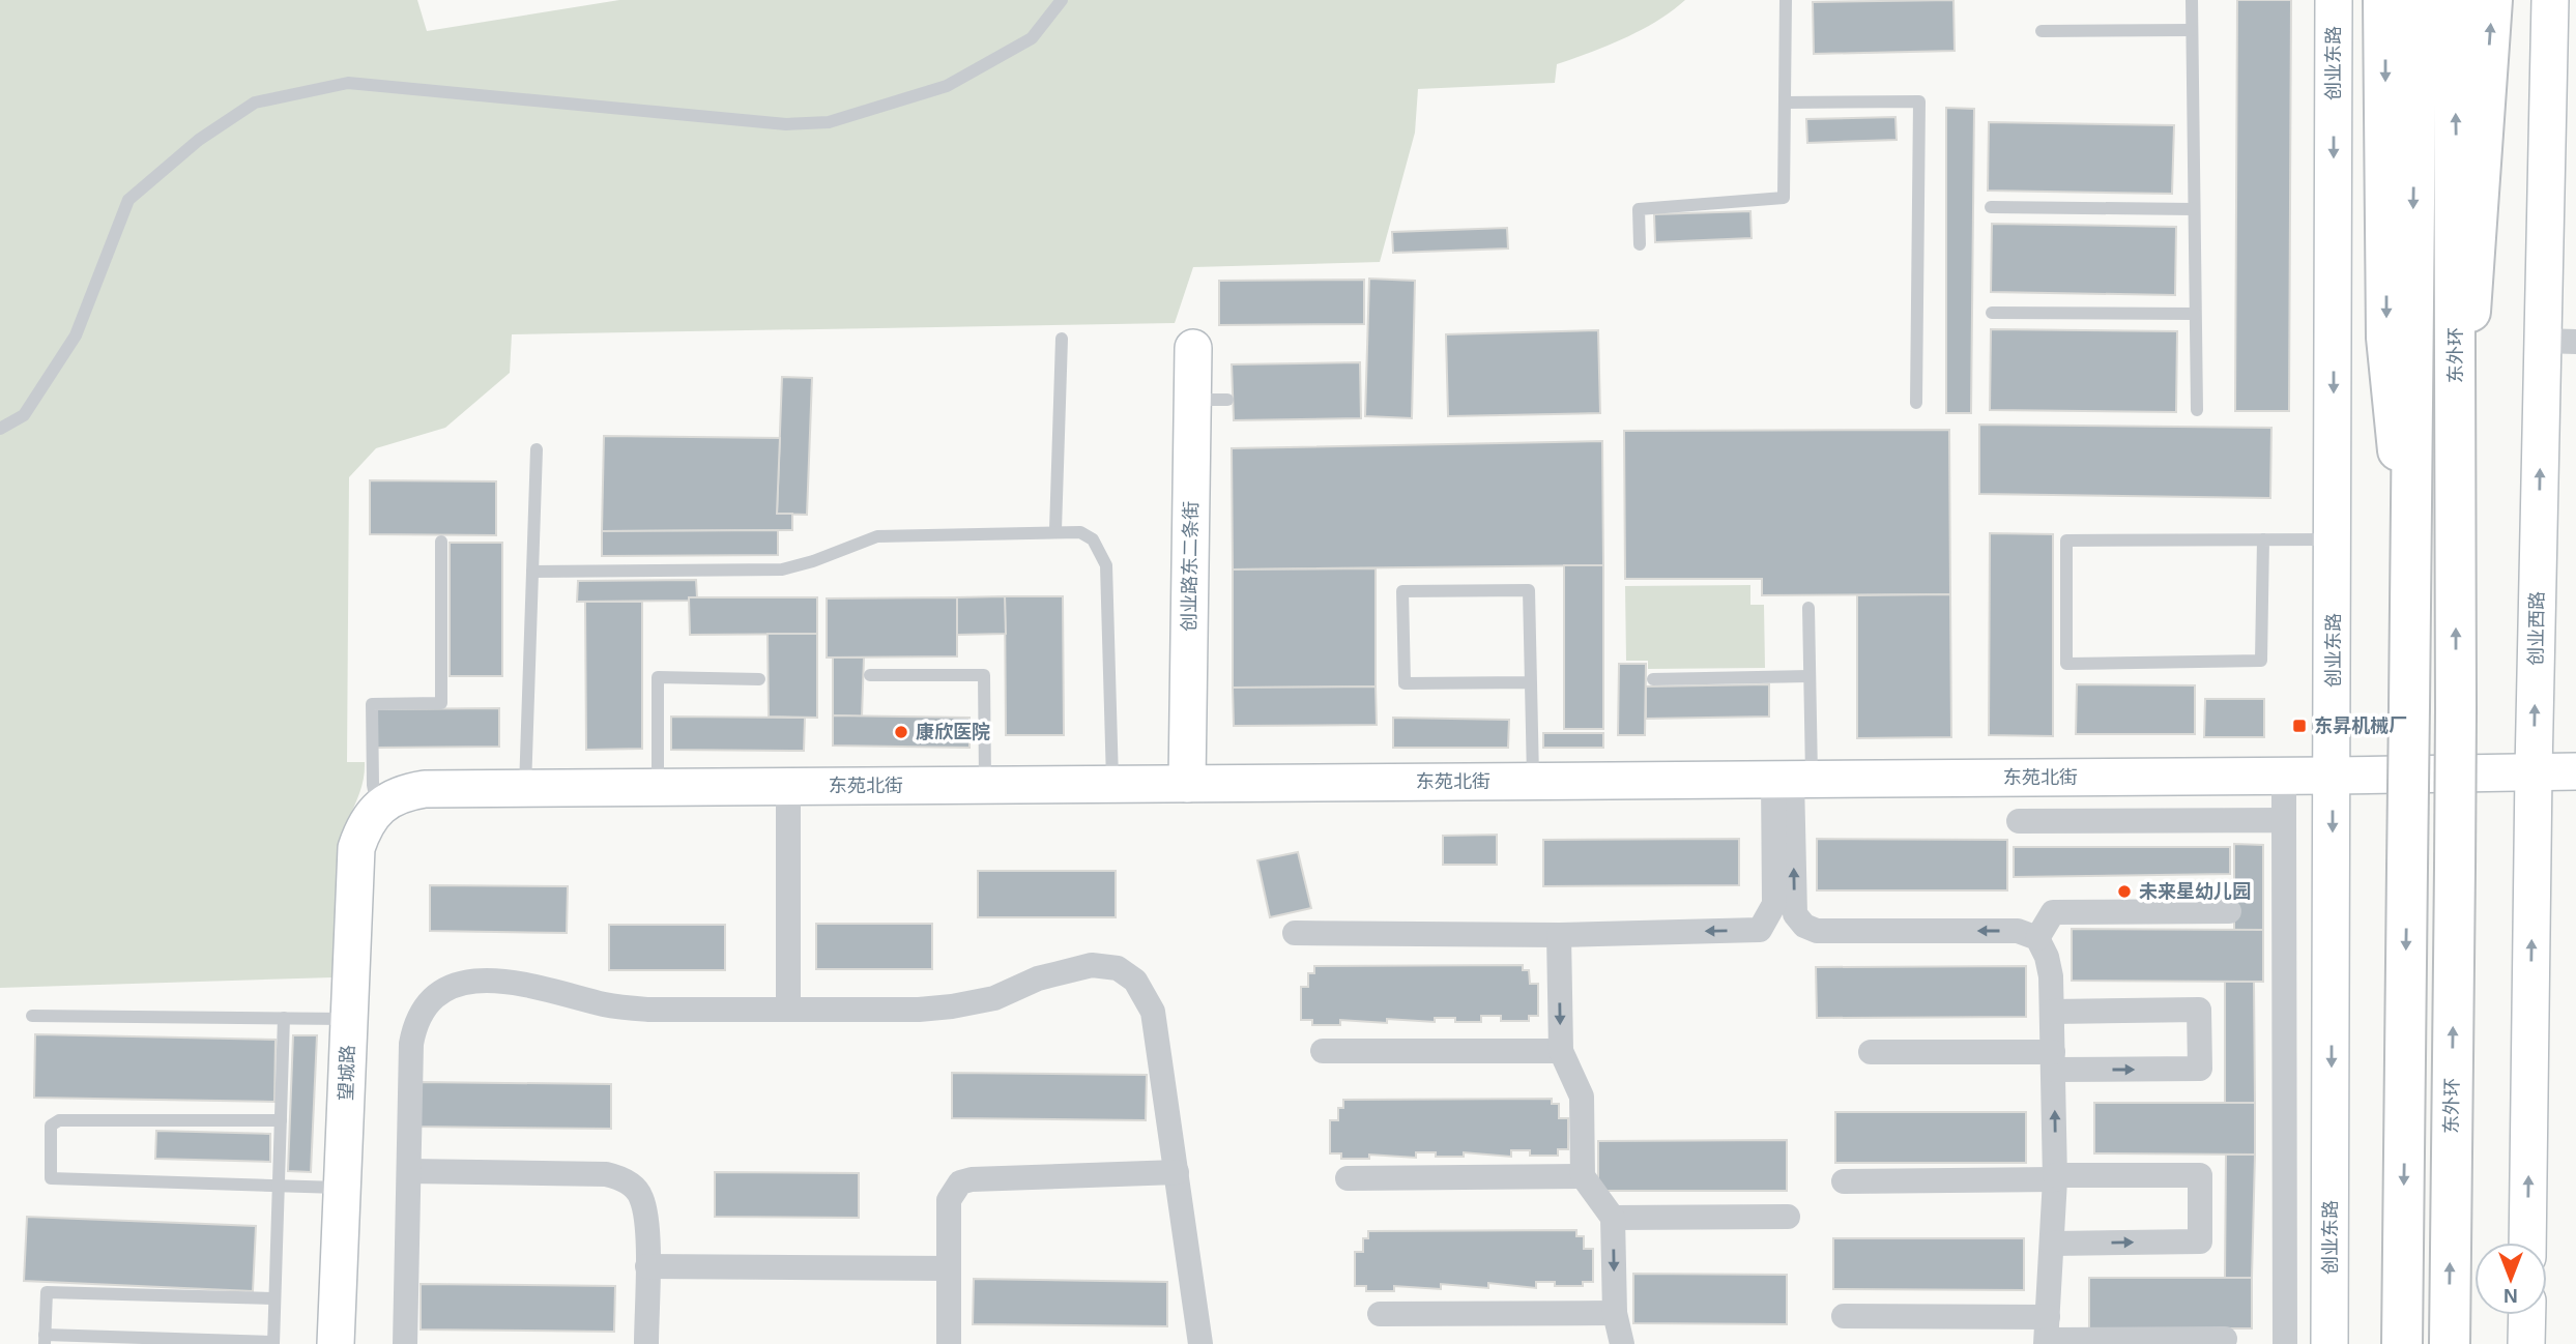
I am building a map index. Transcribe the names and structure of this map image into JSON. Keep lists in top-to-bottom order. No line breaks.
{"streets":{"main road":["东外环"],"street":["创业东路","创业路东二条街","创业西路","东苑北街","望城路"]},"crossings":[["创业东路","东苑北街"],["创业路东二条街","东苑北街"],["创业西路","东苑北街"],["东苑北街","望城路"]],"places":{"transit":["东昇机械厂"],"other":["康欣医院","未来星幼儿园"]},"north":"bottom"}
